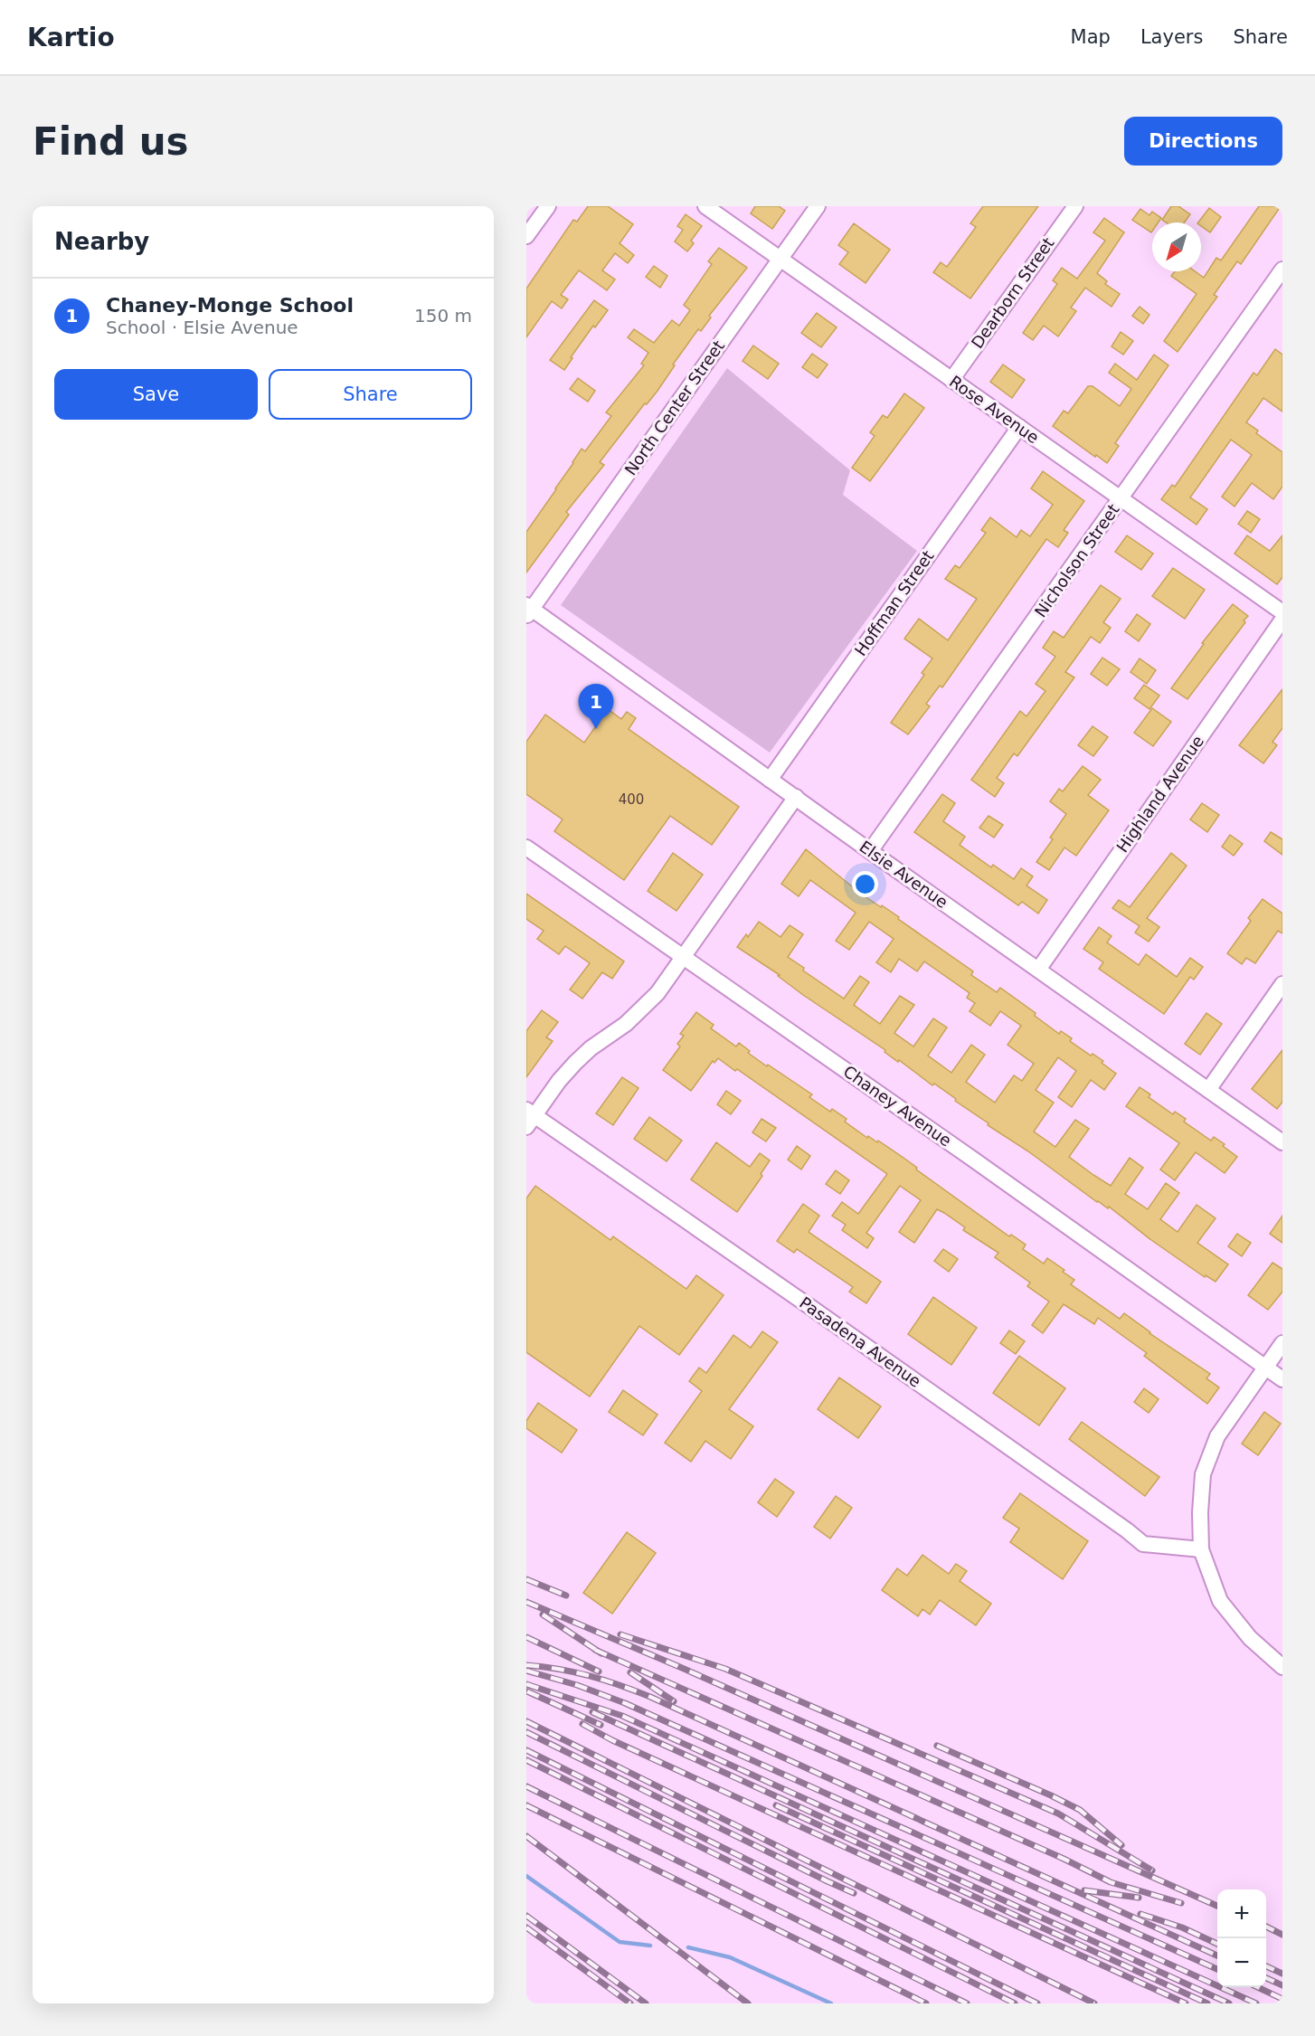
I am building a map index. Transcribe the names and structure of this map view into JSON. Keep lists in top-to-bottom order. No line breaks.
{"streets":{"street":["Dearborn Street","North Center Street","Rose Avenue","Nicholson Street","Hoffman Street","Highland Avenue","Elsie Avenue","Chaney Avenue","Pasadena Avenue"]},"crossings":[["Dearborn Street","Rose Avenue"],["North Center Street","Rose Avenue"],["North Center Street","Elsie Avenue"],["Rose Avenue","Nicholson Street"],["Rose Avenue","Hoffman Street"],["Nicholson Street","Elsie Avenue"],["Hoffman Street","Elsie Avenue"],["Highland Avenue","Elsie Avenue"]],"house_numbers":["400"],"north":"bottom left","page":{"header":"Kartio","nav":["Map","Layers","Share"],"buttons":["Directions",["Save","Share"]],"title":"Find us","heading":"Nearby","list":[{"mark":"1","name":"Chaney-Monge School","note":"School · Elsie Avenue","value":"150 m"}],"pins":"1","map_buttons":["+","−"]}}
